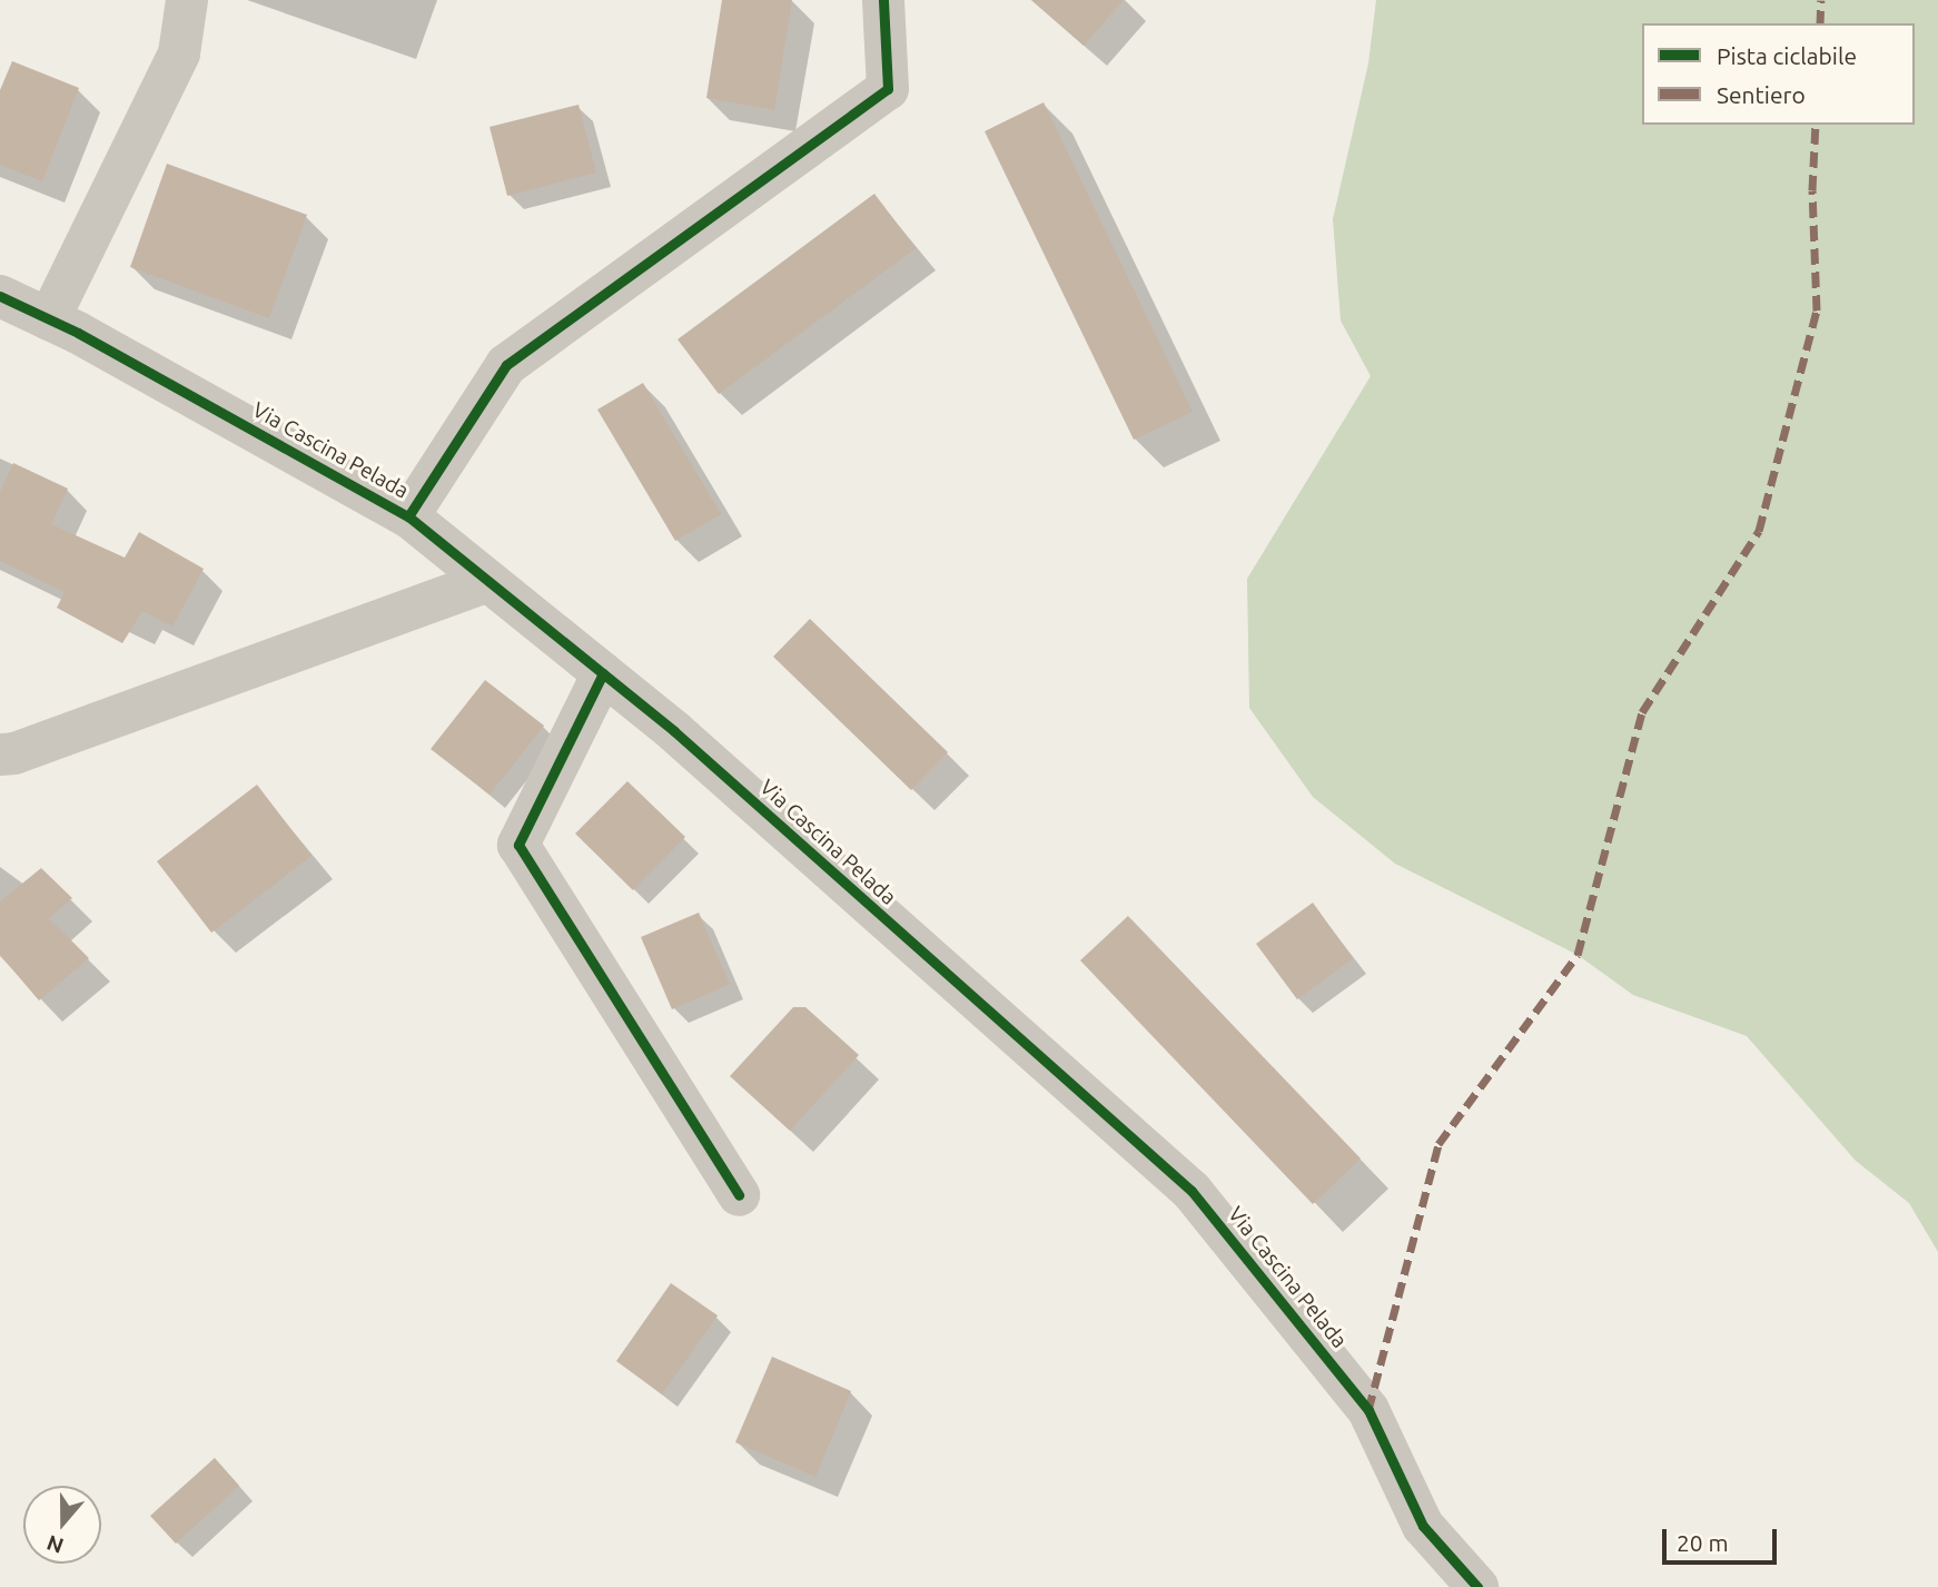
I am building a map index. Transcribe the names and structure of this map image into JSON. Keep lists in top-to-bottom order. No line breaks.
{"streets":{"street":["Via Cascina Pelada"]},"legend":["Pista ciclabile","Sentiero"],"scale_bar":"20 m","north":"bottom"}
